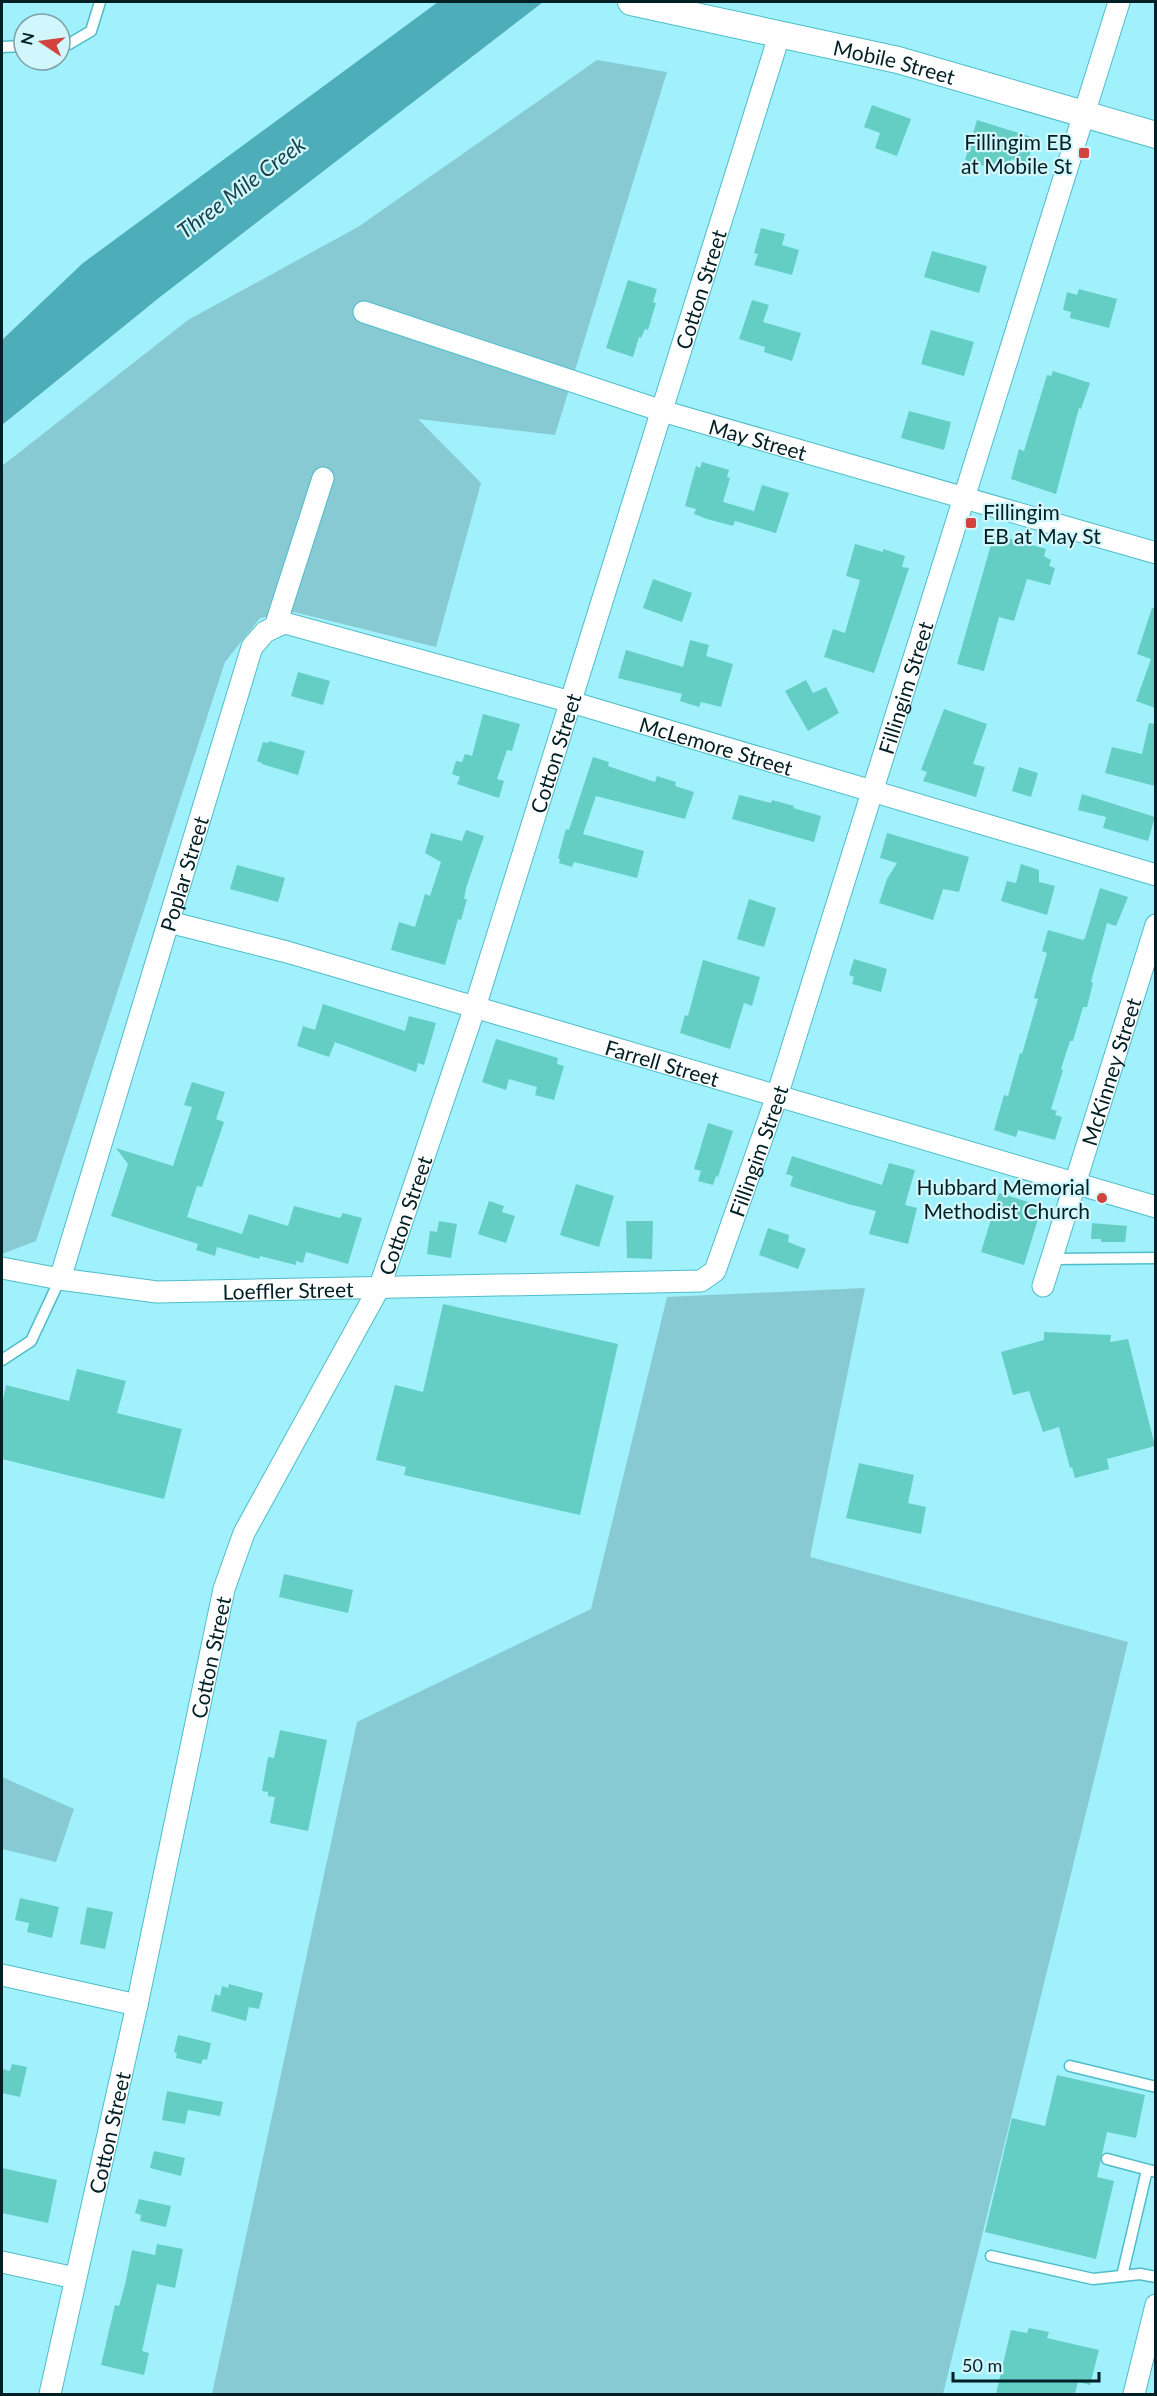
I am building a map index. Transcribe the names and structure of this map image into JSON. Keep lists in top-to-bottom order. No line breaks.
{"streets":{"street":["Mobile Street","Cotton Street","May Street","Fillingim Street","McLemore Street","Poplar Street","Farrell Street","McKinney Street","Loeffler Street"]},"crossings":[["Mobile Street","Cotton Street"],["Mobile Street","Fillingim Street"],["Cotton Street","May Street"],["Cotton Street","McLemore Street"],["Cotton Street","Farrell Street"],["Cotton Street","Loeffler Street"],["May Street","Fillingim Street"],["Fillingim Street","McLemore Street"],["Fillingim Street","Farrell Street"],["Fillingim Street","Loeffler Street"],["McLemore Street","Poplar Street"],["Poplar Street","Farrell Street"],["Poplar Street","Loeffler Street"],["Farrell Street","McKinney Street"]],"water":["Three Mile Creek"],"places":{"transit":["Fillingim EB at Mobile St","Fillingim EB at May St"],"other":["Hubbard Memorial Methodist Church"]},"scale_bar":"50 m","north":"left"}
